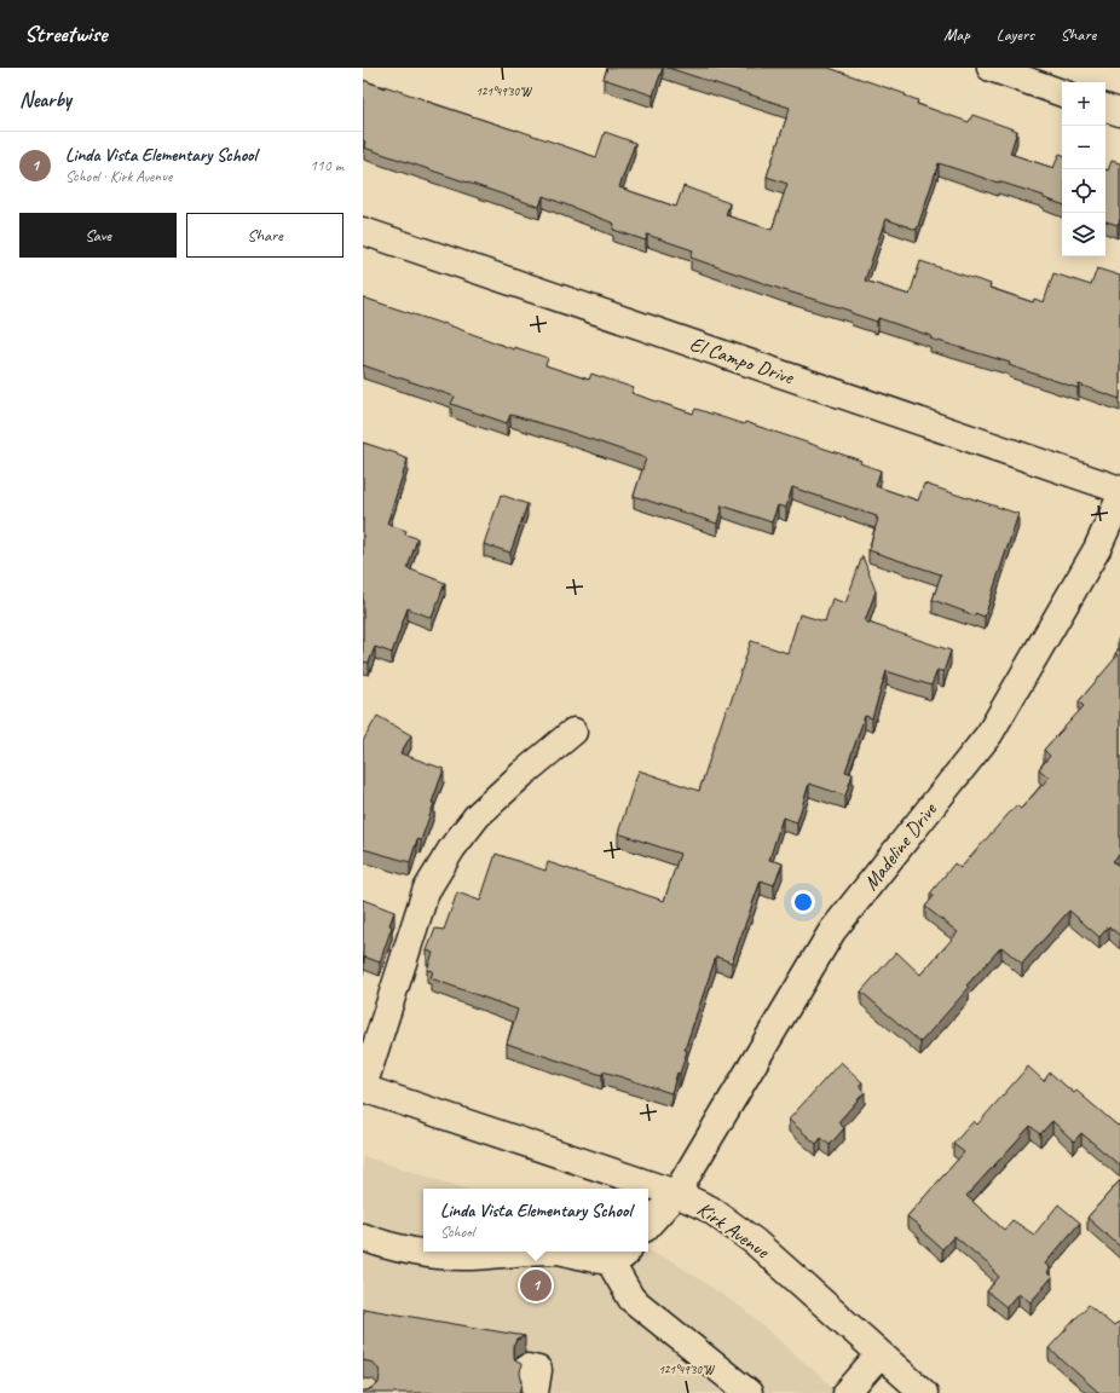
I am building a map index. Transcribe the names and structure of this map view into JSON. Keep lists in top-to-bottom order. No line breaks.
{"streets":{"street":["El Campo Drive","Madeline Drive","Kirk Avenue"]},"crossings":[["Madeline Drive","Kirk Avenue"]],"page":{"header":"Streetwise","nav":["Map","Layers","Share"],"heading":"Nearby","map_buttons":["+","−"],"list":[{"mark":"1","name":"Linda Vista Elementary School","note":"School · Kirk Avenue","value":"110 m"}],"buttons":["Save","Share"],"popup":["Linda Vista Elementary School","School"],"pins":"1"},"coordinates":["121°49'30\"W"]}
